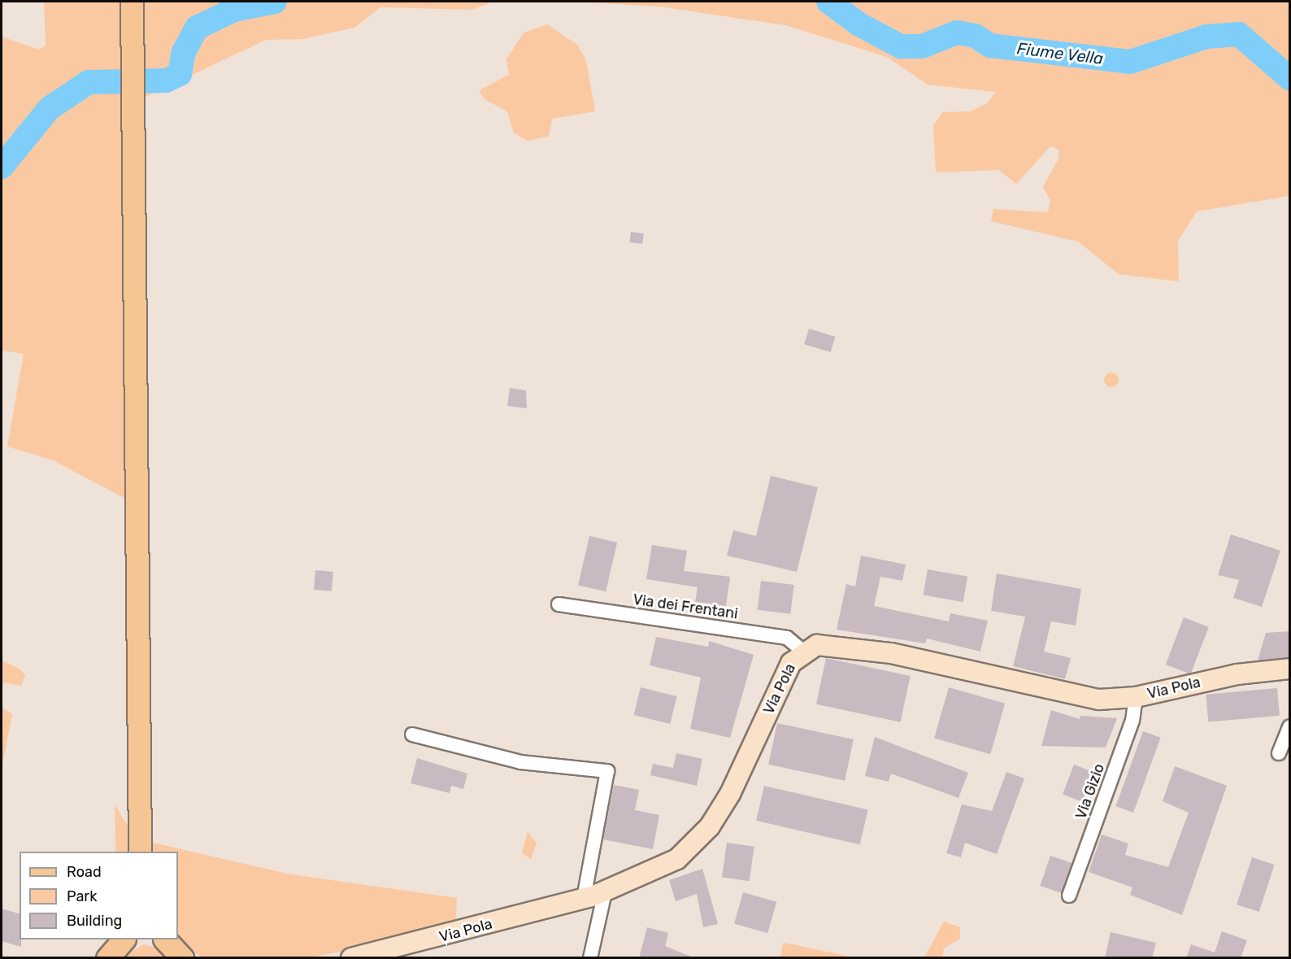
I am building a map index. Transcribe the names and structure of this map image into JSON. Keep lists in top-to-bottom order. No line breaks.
{"streets":{"street":["Via dei Frentani","Via Pola","Via Gizio"]},"crossings":[["Via dei Frentani","Via Pola"],["Via Pola","Via Gizio"]],"water":["Fiume Vella"],"legend":["Road","Park","Building"]}
